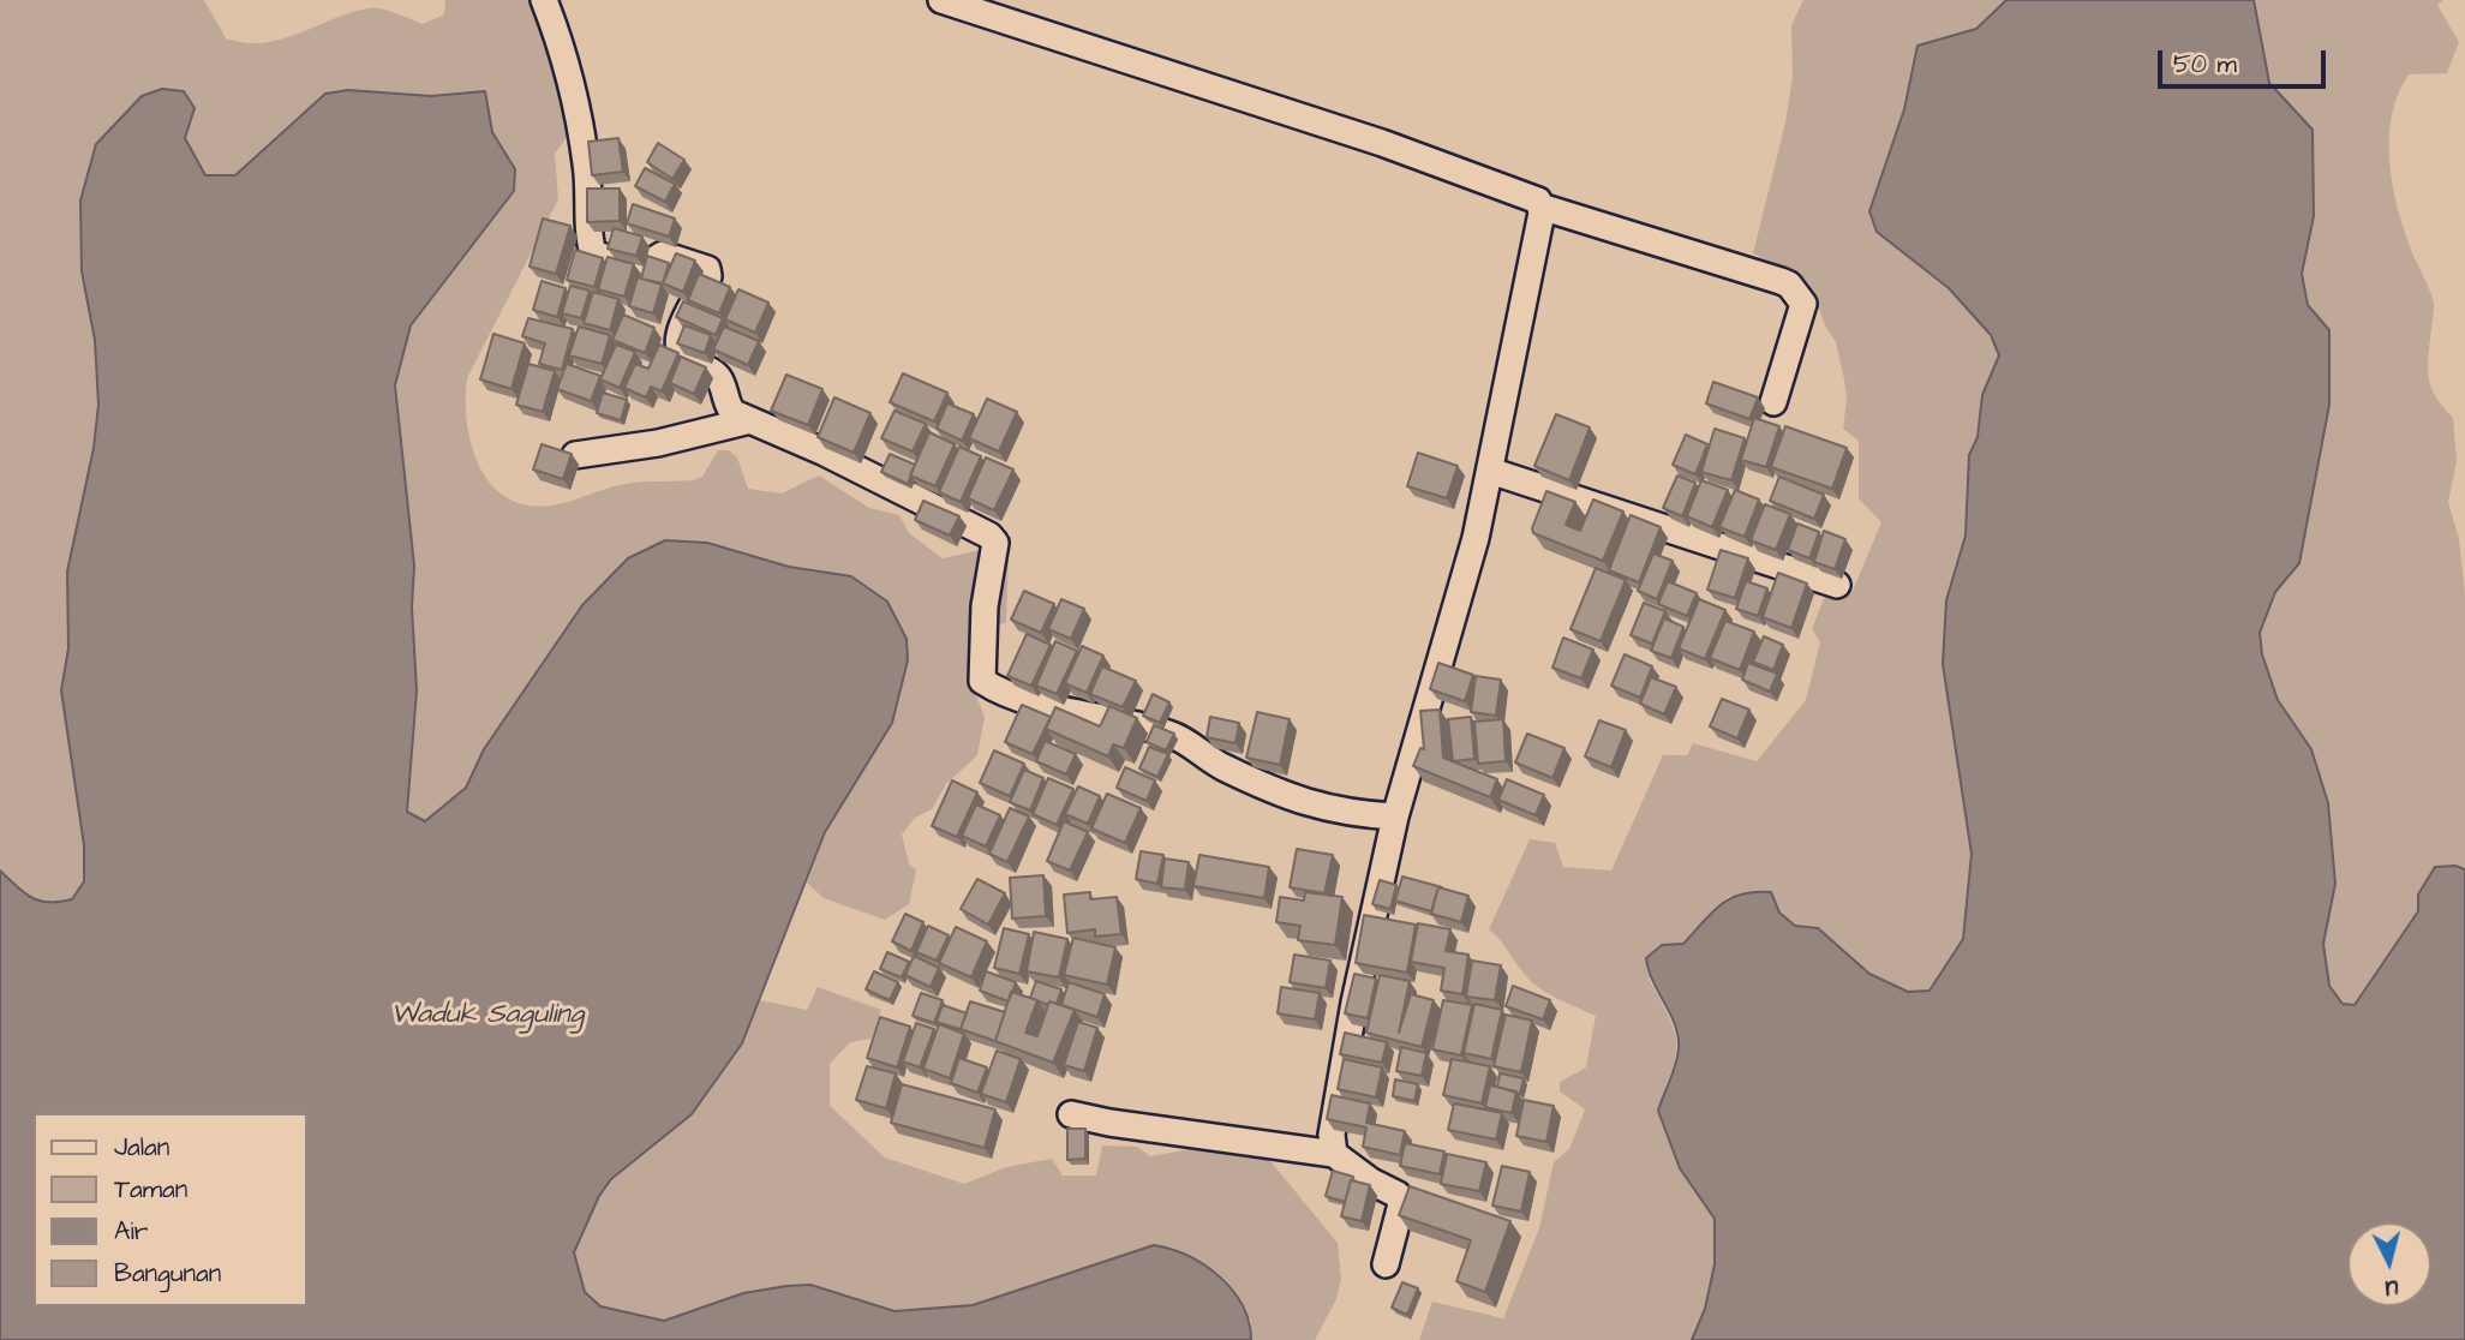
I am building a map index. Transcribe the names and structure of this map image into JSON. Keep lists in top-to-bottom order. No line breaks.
{"water":["Waduk Saguling"],"legend":["Jalan","Taman","Air","Bangunan"],"scale_bar":"50 m","north":"bottom"}
